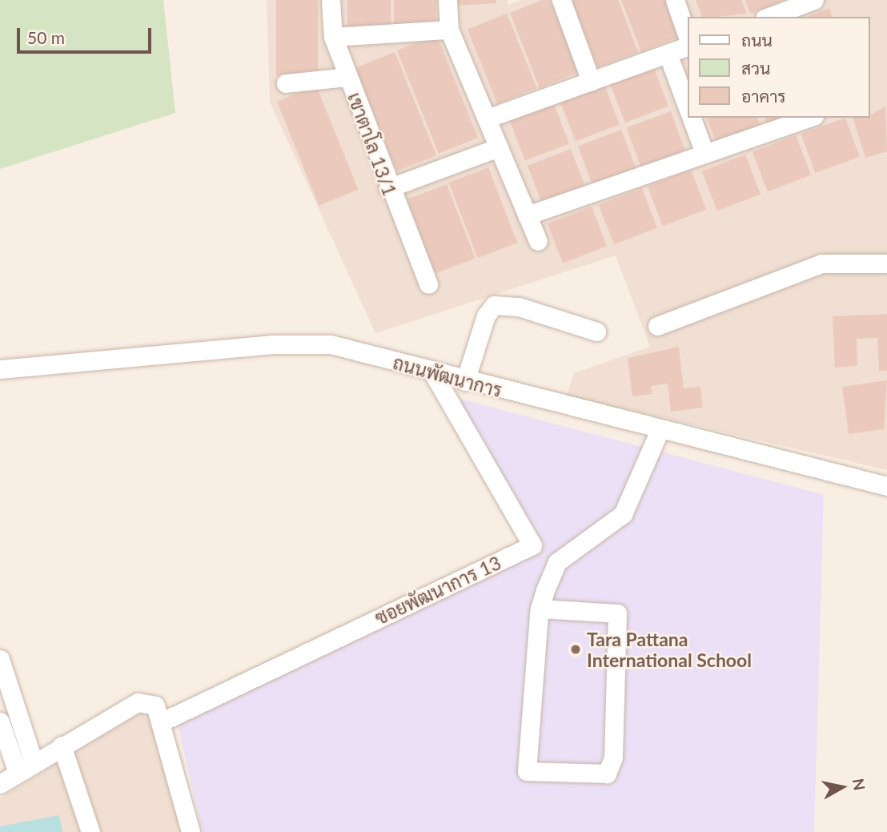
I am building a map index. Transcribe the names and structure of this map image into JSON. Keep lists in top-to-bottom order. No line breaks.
{"streets":{"street":["เขาตาโล 13/1","ถนนพัฒนาการ","ซอยพัฒนาการ 13"]},"crossings":[["ถนนพัฒนาการ","ซอยพัฒนาการ 13"]],"places":["Tara Pattana International School"],"legend":["ถนน","สวน","อาคาร"],"scale_bar":"50 m","north":"right"}
